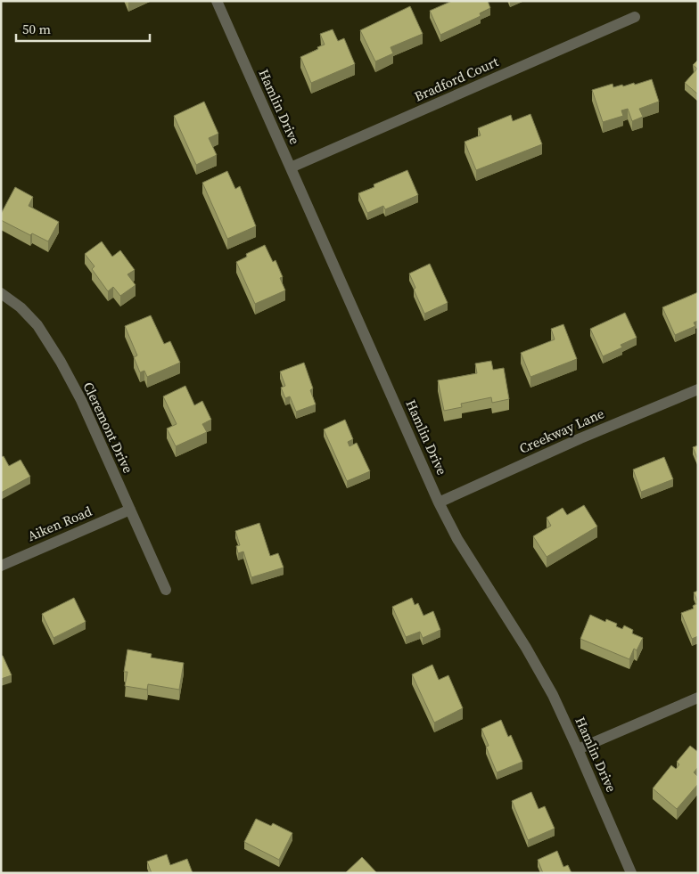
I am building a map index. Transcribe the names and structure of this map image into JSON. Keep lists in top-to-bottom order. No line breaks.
{"streets":{"street":["Bradford Court","Hamlin Drive","Cleremont Drive","Creekway Lane","Aiken Road"]},"crossings":[["Bradford Court","Hamlin Drive"],["Hamlin Drive","Creekway Lane"],["Cleremont Drive","Aiken Road"]],"scale_bar":"50 m"}
